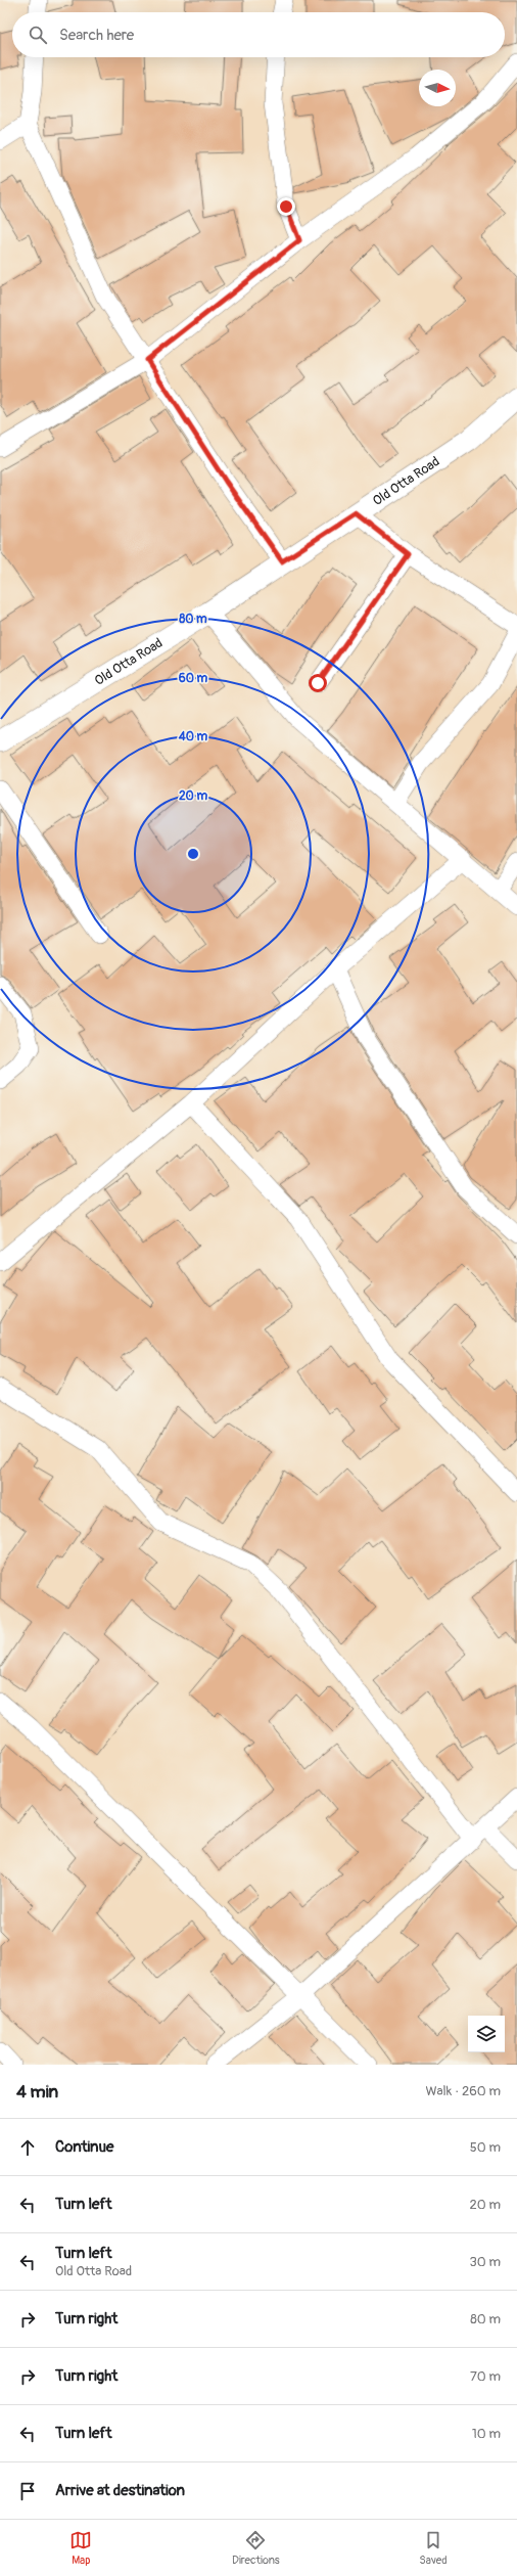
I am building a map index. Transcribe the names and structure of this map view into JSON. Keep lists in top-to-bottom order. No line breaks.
{"streets":{"street":["Old Otta Road"]},"north":"right","page":{"search":"Search here","heading":["4 min","Walk · 260 m"],"list":[["Continue","50 m"],["Turn left","20 m"],["Turn left","Old Otta Road","30 m"],["Turn right","80 m"],["Turn right","70 m"],["Turn left","10 m"],"Arrive at destination"],"nav":["Map","Directions","Saved"]},"rings":["80 m","60 m","40 m","20 m"]}
